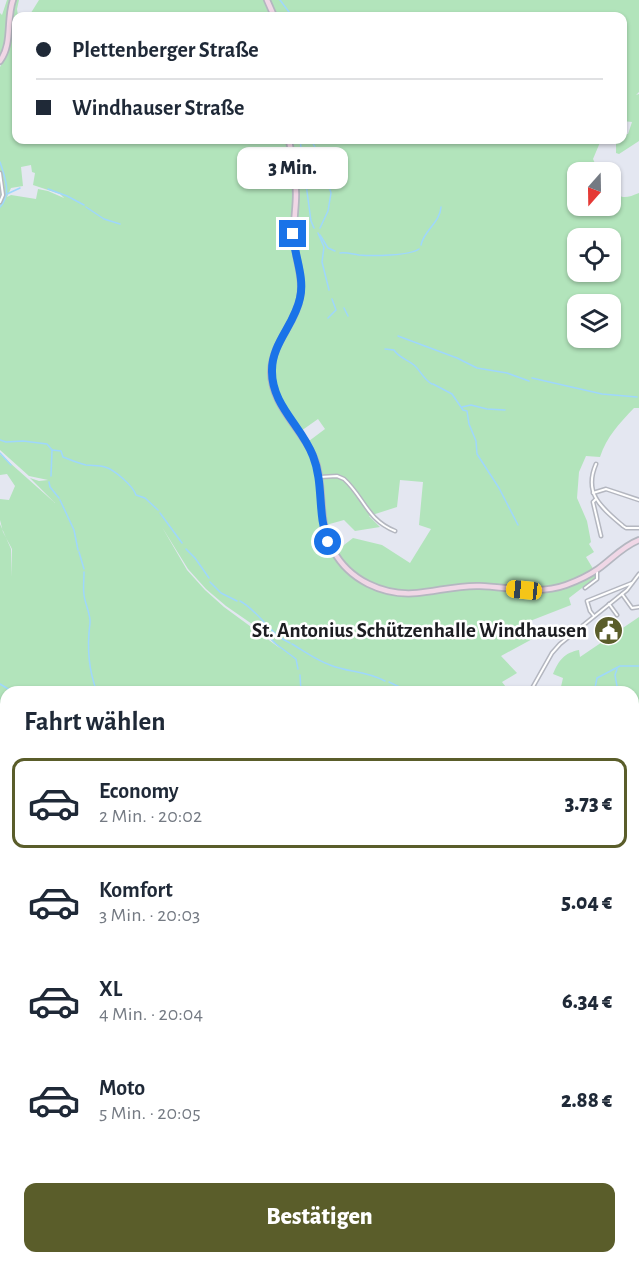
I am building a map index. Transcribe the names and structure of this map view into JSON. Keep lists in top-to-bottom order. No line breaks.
{"places":{"public building":["St. Antonius Schützenhalle Windhausen"]},"north":"bottom","page":{"banner":["Plettenberger Straße","Windhauser Straße"],"bubble":"3 Min.","heading":"Fahrt wählen","list":[{"name":"Economy","note":"2 Min. · 20:02","value":"3.73 €"},{"name":"Komfort","note":"3 Min. · 20:03","value":"5.04 €"},{"name":"XL","note":"4 Min. · 20:04","value":"6.34 €"},{"name":"Moto","note":"5 Min. · 20:05","value":"2.88 €"}],"buttons":"Bestätigen"}}
